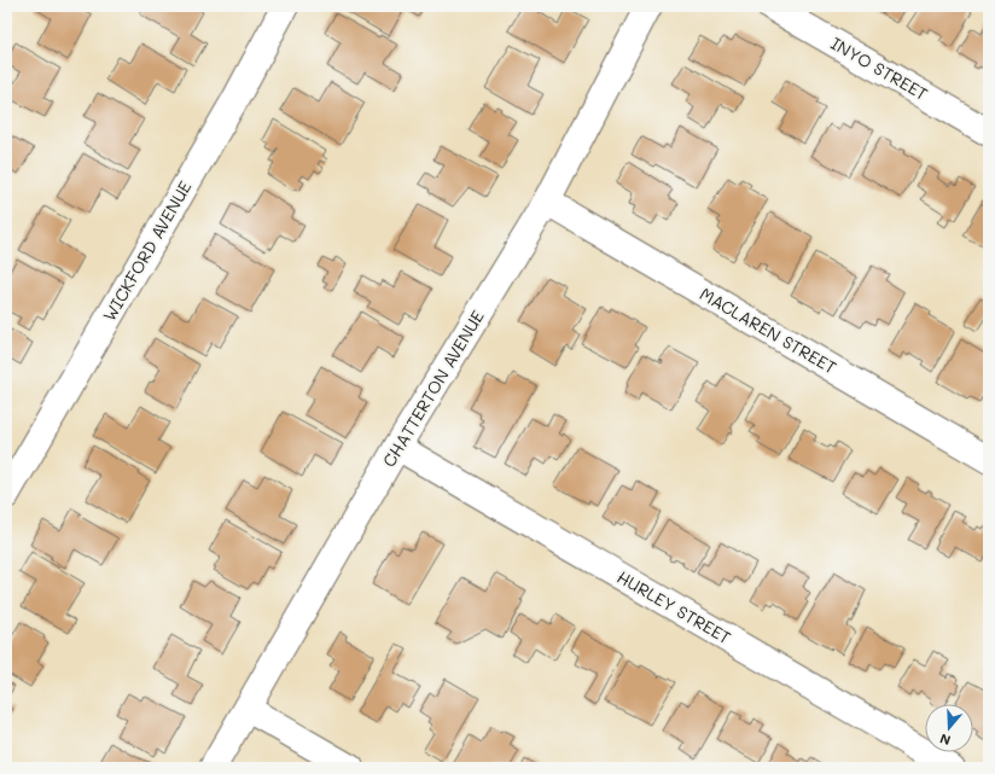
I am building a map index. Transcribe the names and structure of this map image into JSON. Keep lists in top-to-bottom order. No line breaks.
{"streets":{"street":["INYO STREET","WICKFORD AVENUE","MACLAREN STREET","CHATTERTON AVENUE","HURLEY STREET"]},"crossings":[["MACLAREN STREET","CHATTERTON AVENUE"],["CHATTERTON AVENUE","HURLEY STREET"]],"north":"bottom"}
